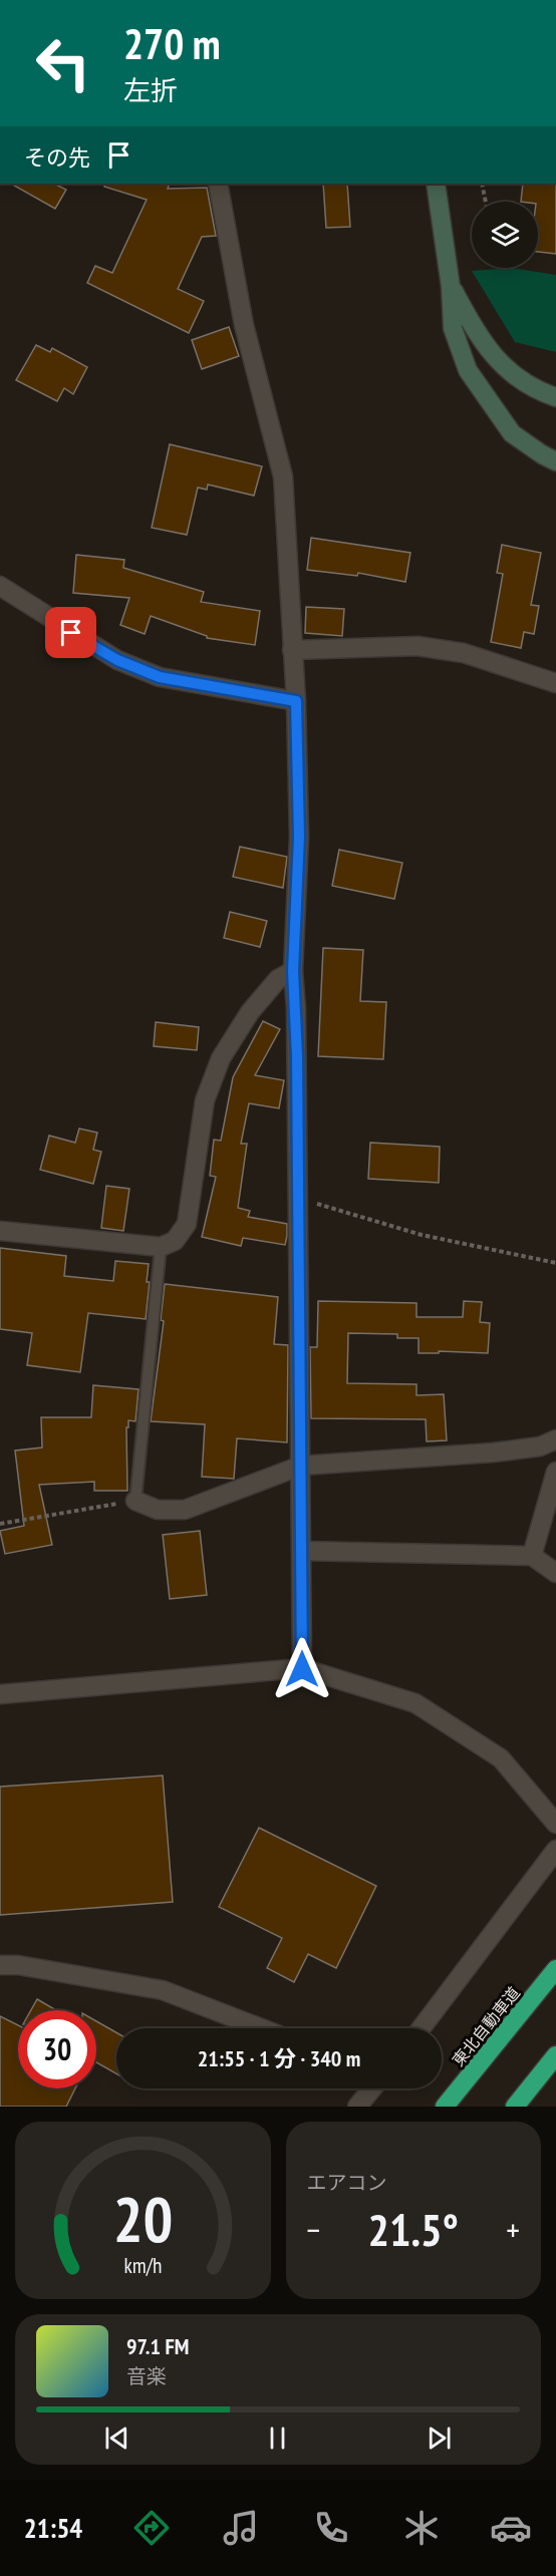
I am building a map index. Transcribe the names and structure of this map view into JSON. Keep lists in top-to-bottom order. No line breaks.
{"streets":{"highway":["東北自動車道"]},"page":{"turn":["270 m","左折"],"then":"その先","limit":"30","trip":"21:55 · 1 分 · 340 m","tile":"エアコン","heat":["−","21.5°","+"],"song":["97.1 FM","音楽"],"tabs":"21:54","gauge":["20","km/h"]}}
